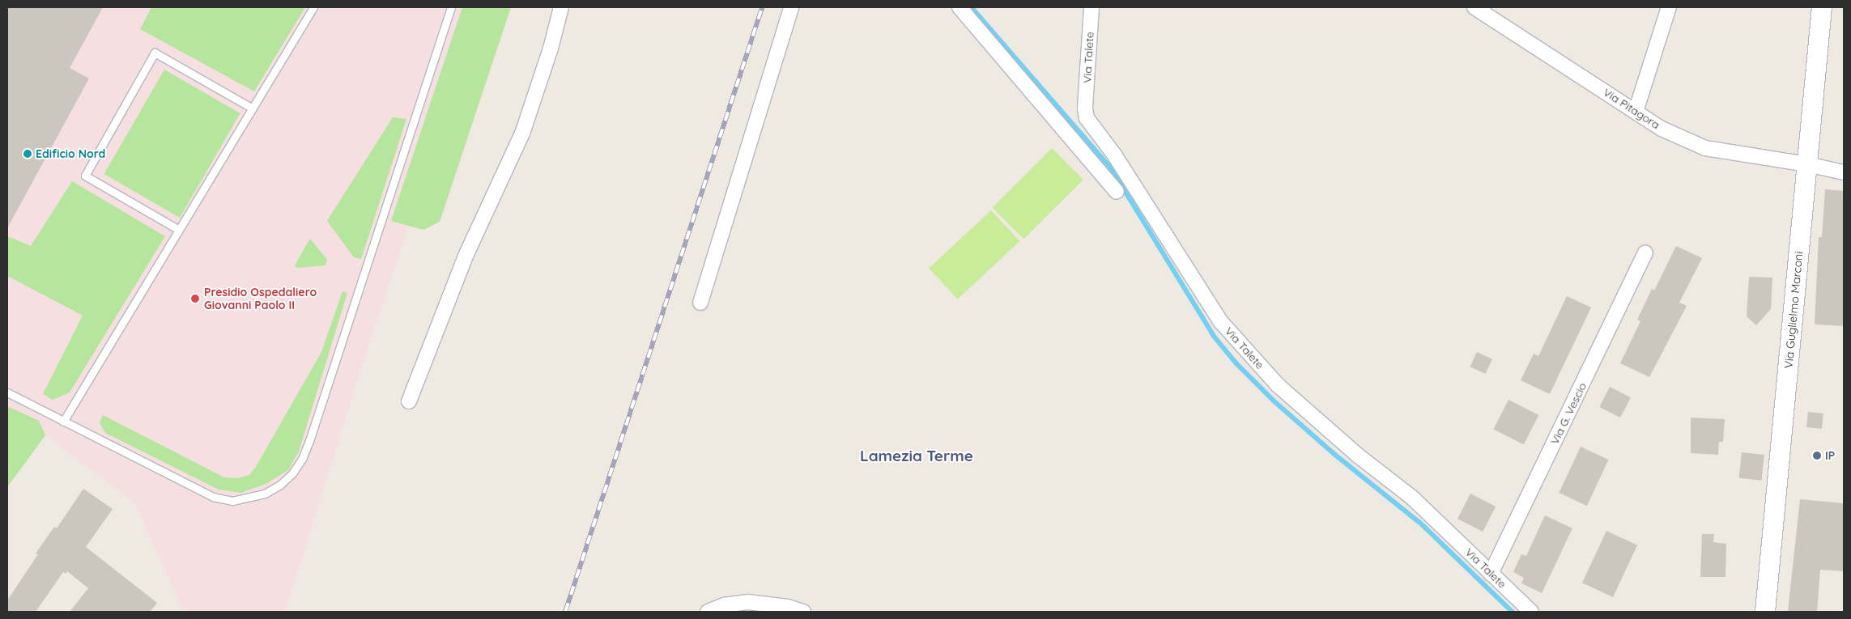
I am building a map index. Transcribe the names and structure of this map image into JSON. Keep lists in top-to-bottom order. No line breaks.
{"streets":{"main road":["Via Guglielmo Marconi"],"street":["Via Talete","Via Pitagora","Via G. Vescio"]},"crossings":[["Via Talete","Via G. Vescio"],["Via Pitagora","Via Guglielmo Marconi"]],"districts":["Lamezia Terme"],"places":["Edificio Nord","Presidio Ospedaliero Giovanni Paolo II","IP"]}
